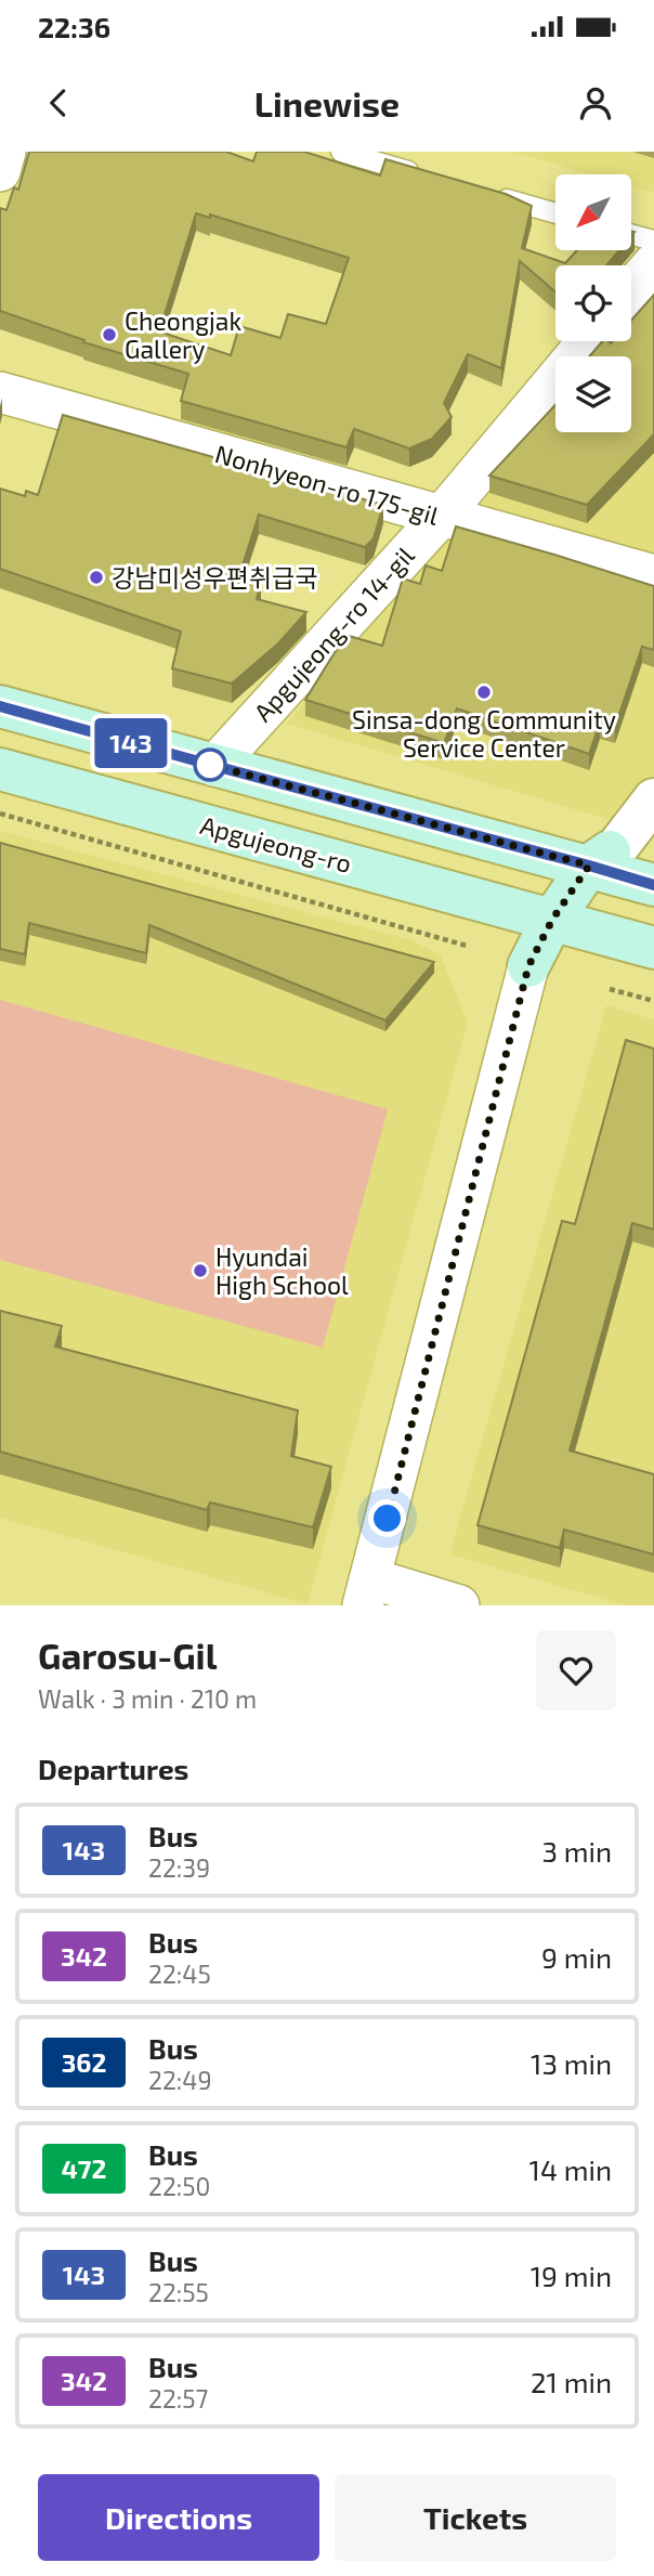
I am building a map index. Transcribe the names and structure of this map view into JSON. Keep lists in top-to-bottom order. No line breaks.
{"streets":{"main road":["Apgujeong-ro"],"street":["Nonhyeon-ro 175-gil","Apgujeong-ro 14-gil"]},"crossings":[["Nonhyeon-ro 175-gil","Apgujeong-ro 14-gil"]],"places":["Cheongjak Gallery","강남미성우편취급국","Sinsa-dong Community Service Center","Hyundai High School"],"lines":["bus line 143"],"north":"bottom left","page":{"status":"22:36","header":"Linewise","on_map":"143","heading":[["Garosu-Gil","Walk · 3 min · 210 m"],"Departures"],"list":[{"mark":"143","name":"Bus","note":"22:39","value":"3 min"},{"mark":"342","name":"Bus","note":"22:45","value":"9 min"},{"mark":"362","name":"Bus","note":"22:49","value":"13 min"},{"mark":"472","name":"Bus","note":"22:50","value":"14 min"},{"mark":"143","name":"Bus","note":"22:55","value":"19 min"},{"mark":"342","name":"Bus","note":"22:57","value":"21 min"}],"buttons":["Directions","Tickets"]}}
